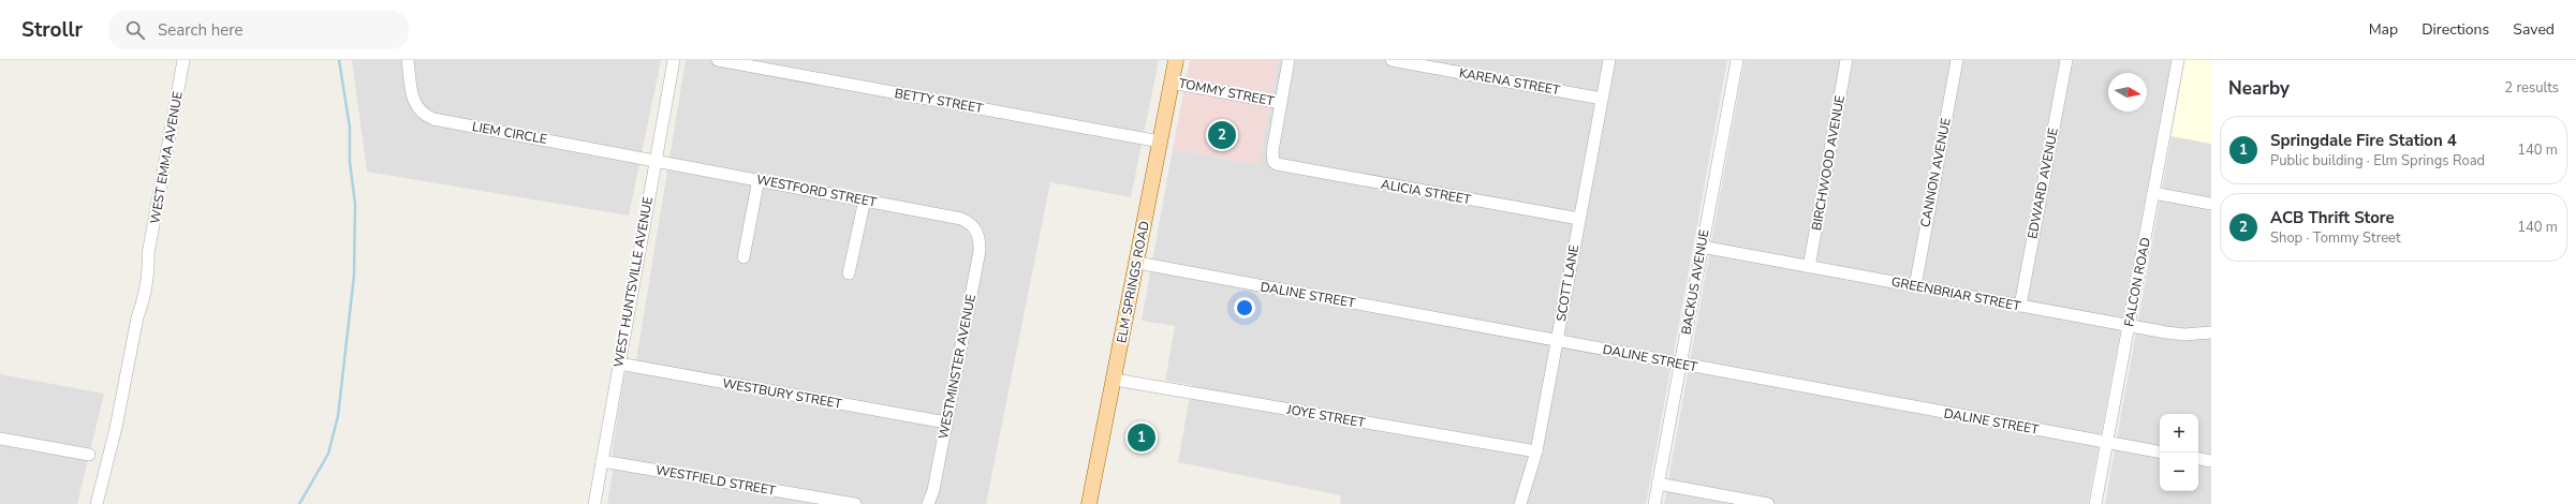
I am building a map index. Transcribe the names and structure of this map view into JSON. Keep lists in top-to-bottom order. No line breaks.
{"streets":{"main road":["ELM SPRINGS ROAD"],"street":["KARENA STREET","TOMMY STREET","BETTY STREET","LIEM CIRCLE","WEST EMMA AVENUE","BIRCHWOOD AVENUE","CANNON AVENUE","EDWARD AVENUE","WESTFORD STREET","ALICIA STREET","WEST HUNTSVILLE AVENUE","BACKUS AVENUE","FALCON ROAD","SCOTT LANE","GREENBRIAR STREET","DALINE STREET","WESTMINSTER AVENUE","WESTBURY STREET","JOYE STREET","WESTFIELD STREET"]},"crossings":[["KARENA STREET","SCOTT LANE"],["TOMMY STREET","ALICIA STREET"],["TOMMY STREET","ELM SPRINGS ROAD"],["BETTY STREET","ELM SPRINGS ROAD"],["LIEM CIRCLE","WESTFORD STREET"],["LIEM CIRCLE","WEST HUNTSVILLE AVENUE"],["BIRCHWOOD AVENUE","GREENBRIAR STREET"],["CANNON AVENUE","GREENBRIAR STREET"],["EDWARD AVENUE","GREENBRIAR STREET"],["WESTFORD STREET","WEST HUNTSVILLE AVENUE"],["WESTFORD STREET","WESTMINSTER AVENUE"],["ALICIA STREET","SCOTT LANE"],["WEST HUNTSVILLE AVENUE","WESTBURY STREET"],["WEST HUNTSVILLE AVENUE","WESTFIELD STREET"],["ELM SPRINGS ROAD","DALINE STREET"],["ELM SPRINGS ROAD","JOYE STREET"],["BACKUS AVENUE","GREENBRIAR STREET"],["BACKUS AVENUE","DALINE STREET"],["FALCON ROAD","GREENBRIAR STREET"],["FALCON ROAD","DALINE STREET"],["SCOTT LANE","DALINE STREET"],["SCOTT LANE","JOYE STREET"],["WESTMINSTER AVENUE","WESTBURY STREET"]],"north":"right","page":{"header":"Strollr","search":"Search here","nav":["Map","Directions","Saved"],"heading":["Nearby","2 results"],"list":[{"mark":"1","name":"Springdale Fire Station 4","note":"Public building · Elm Springs Road","value":"140 m"},{"mark":"2","name":"ACB Thrift Store","note":"Shop · Tommy Street","value":"140 m"}],"pins":["2","1"],"map_buttons":["+","−"]}}
